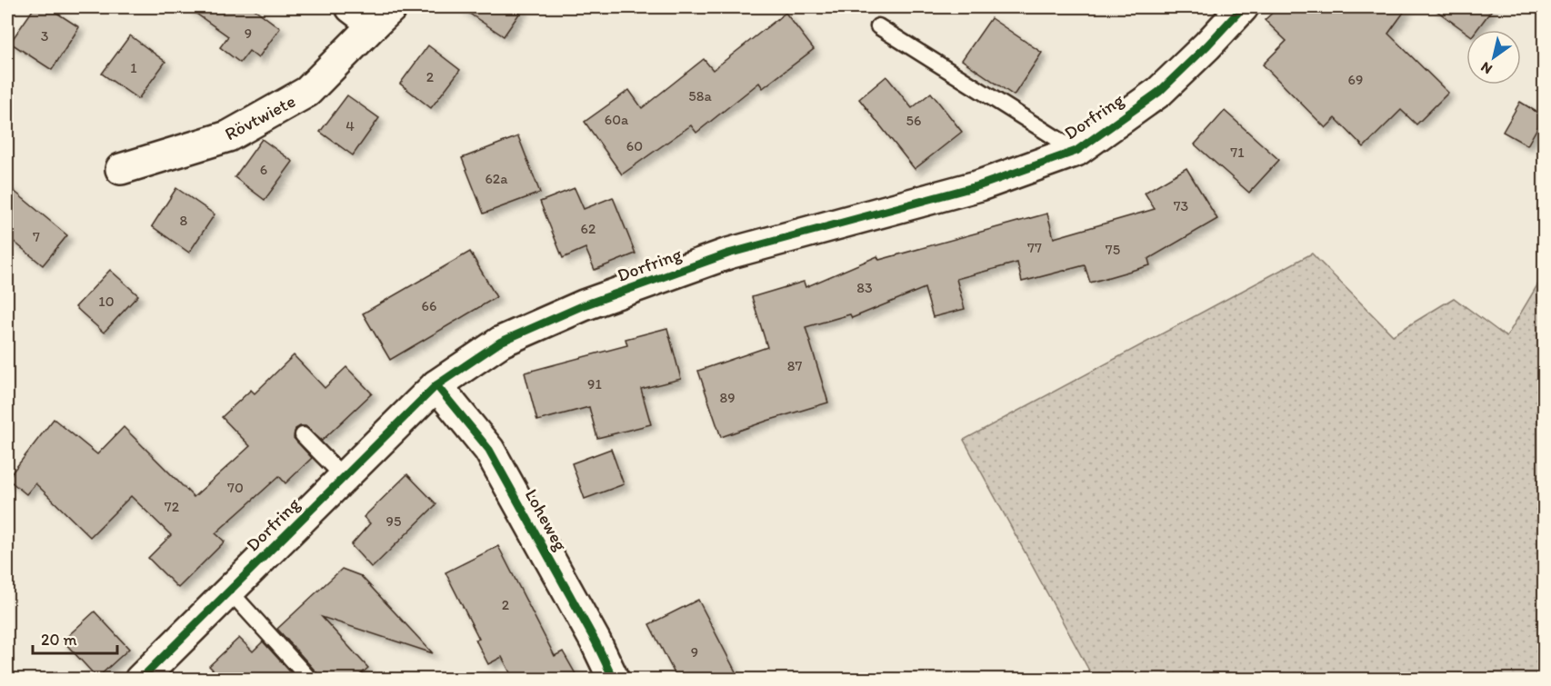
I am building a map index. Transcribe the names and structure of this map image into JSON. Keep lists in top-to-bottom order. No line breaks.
{"streets":{"street":["Dorfring","Rövtwiete","Loheweg"]},"crossings":[["Dorfring","Loheweg"]],"house_numbers":["9","3","1","2","69","58a","60a","56","4","60","71","6","62a","73","8","62","7","77","75","83","10","66","87","91","89","70","72","95","2","9"],"scale_bar":"20 m","north":"bottom left"}
